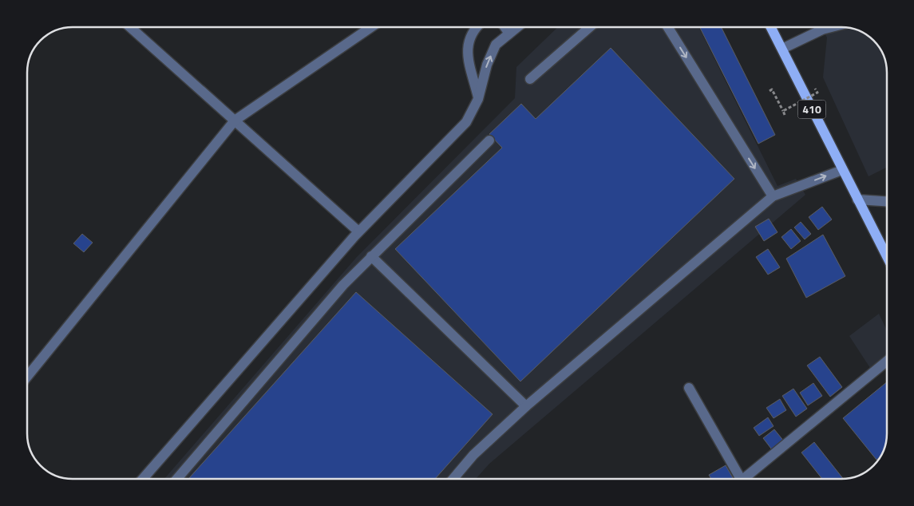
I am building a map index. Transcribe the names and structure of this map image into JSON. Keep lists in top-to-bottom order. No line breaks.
{"streets":{"main road":["410"]}}
